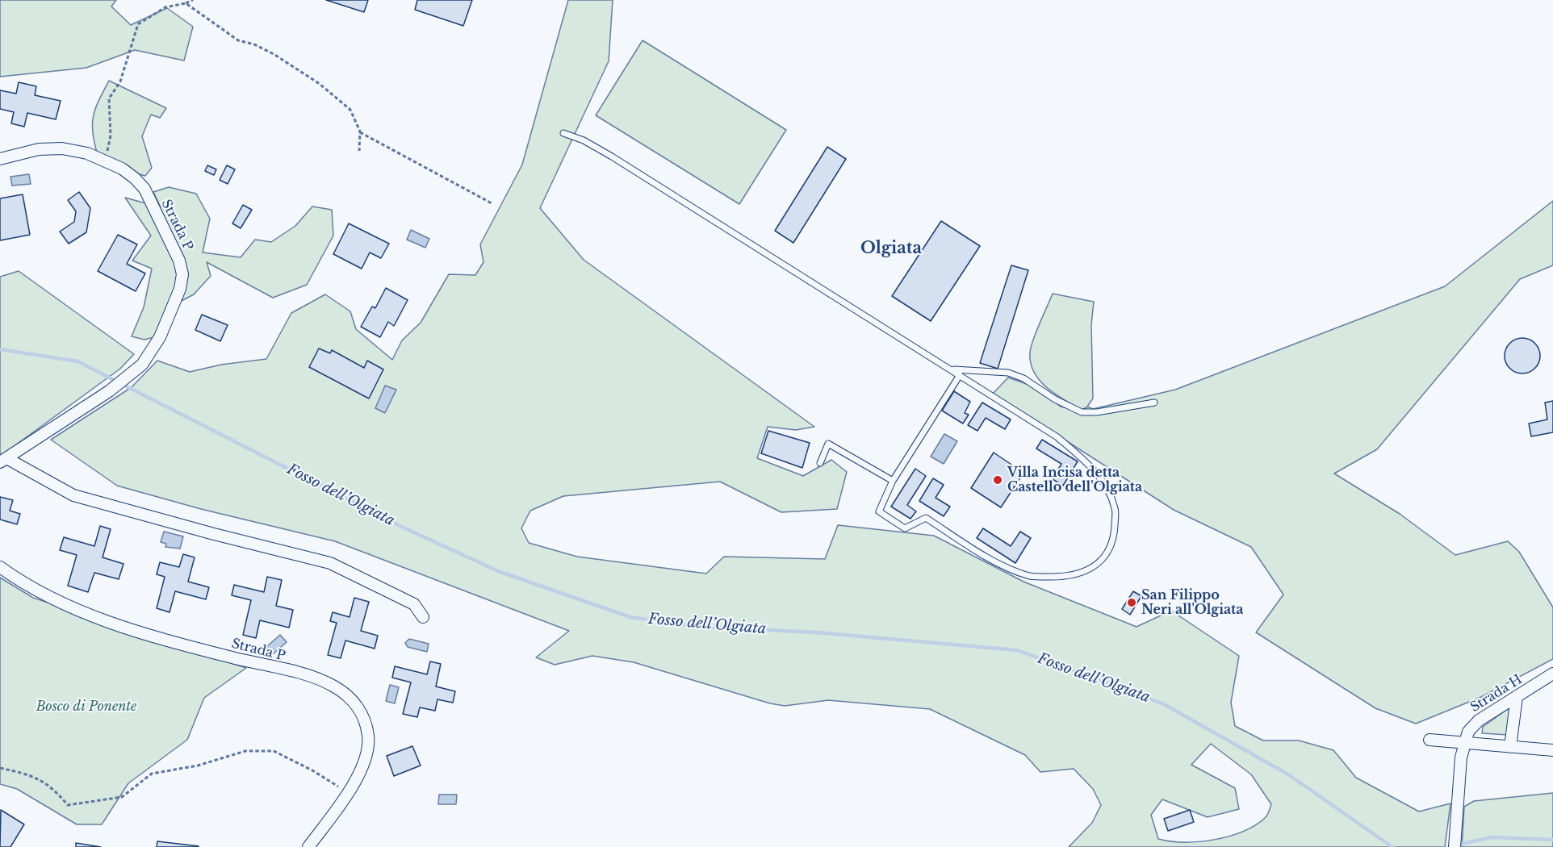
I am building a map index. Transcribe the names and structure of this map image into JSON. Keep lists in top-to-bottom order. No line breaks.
{"streets":{"street":["Strada P","Strada H"]},"districts":["Olgiata"],"water":["Fosso dell’Olgiata"],"parks":["Bosco di Ponente"],"places":["Villa Incisa detta Castello dell'Olgiata","San Filippo Neri all'Olgiata"]}
